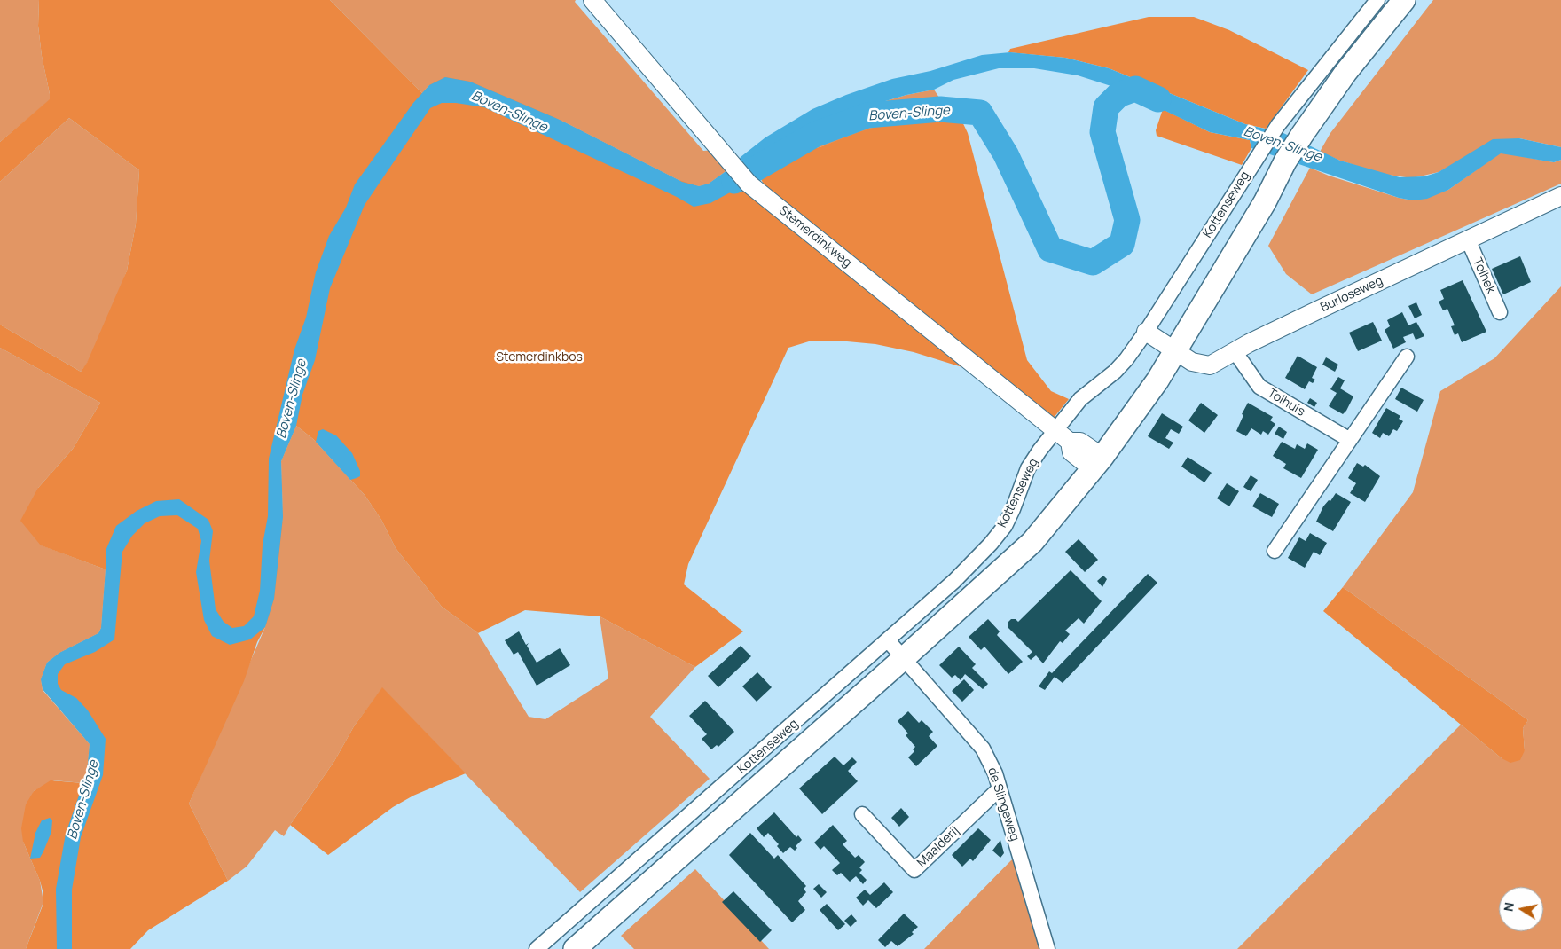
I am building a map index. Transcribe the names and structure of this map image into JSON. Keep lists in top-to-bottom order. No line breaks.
{"streets":{"main road":["Kottenseweg"],"street":["Stemerdinkweg","Tolhek","Burloseweg","Tolhuis","de Slingeweg","Maalderij"]},"crossings":[["Kottenseweg","Stemerdinkweg"],["Kottenseweg","Burloseweg"],["Kottenseweg","de Slingeweg"],["Tolhek","Burloseweg"],["Burloseweg","Tolhuis"],["de Slingeweg","Maalderij"]],"water":["Boven-Slinge"],"parks":["Stemerdinkbos"],"north":"left"}
